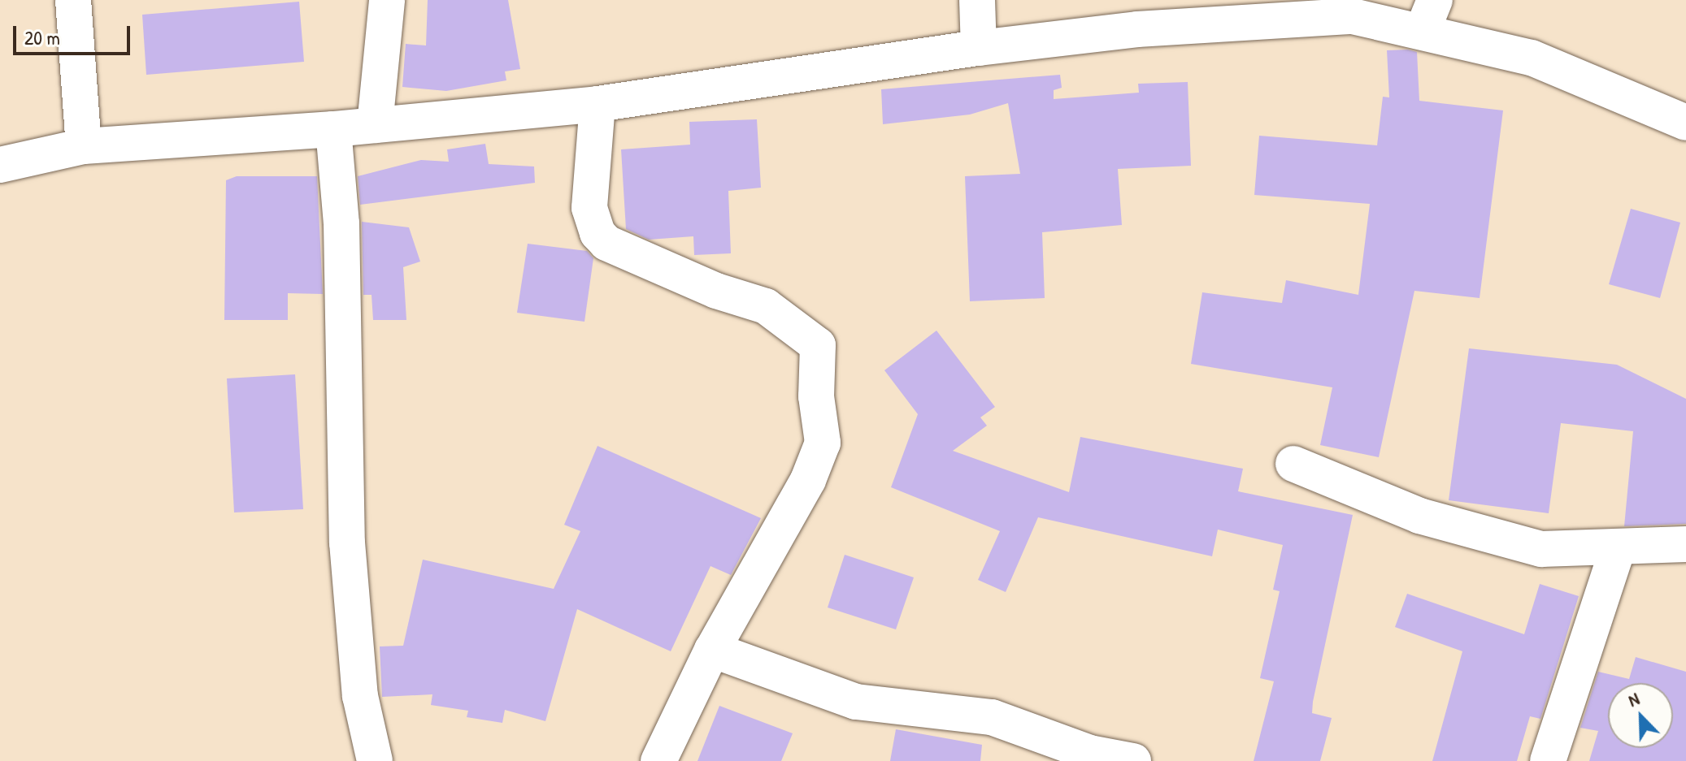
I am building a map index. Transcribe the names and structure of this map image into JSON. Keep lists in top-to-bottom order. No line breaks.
{"scale_bar":"20 m","north":"top left"}
